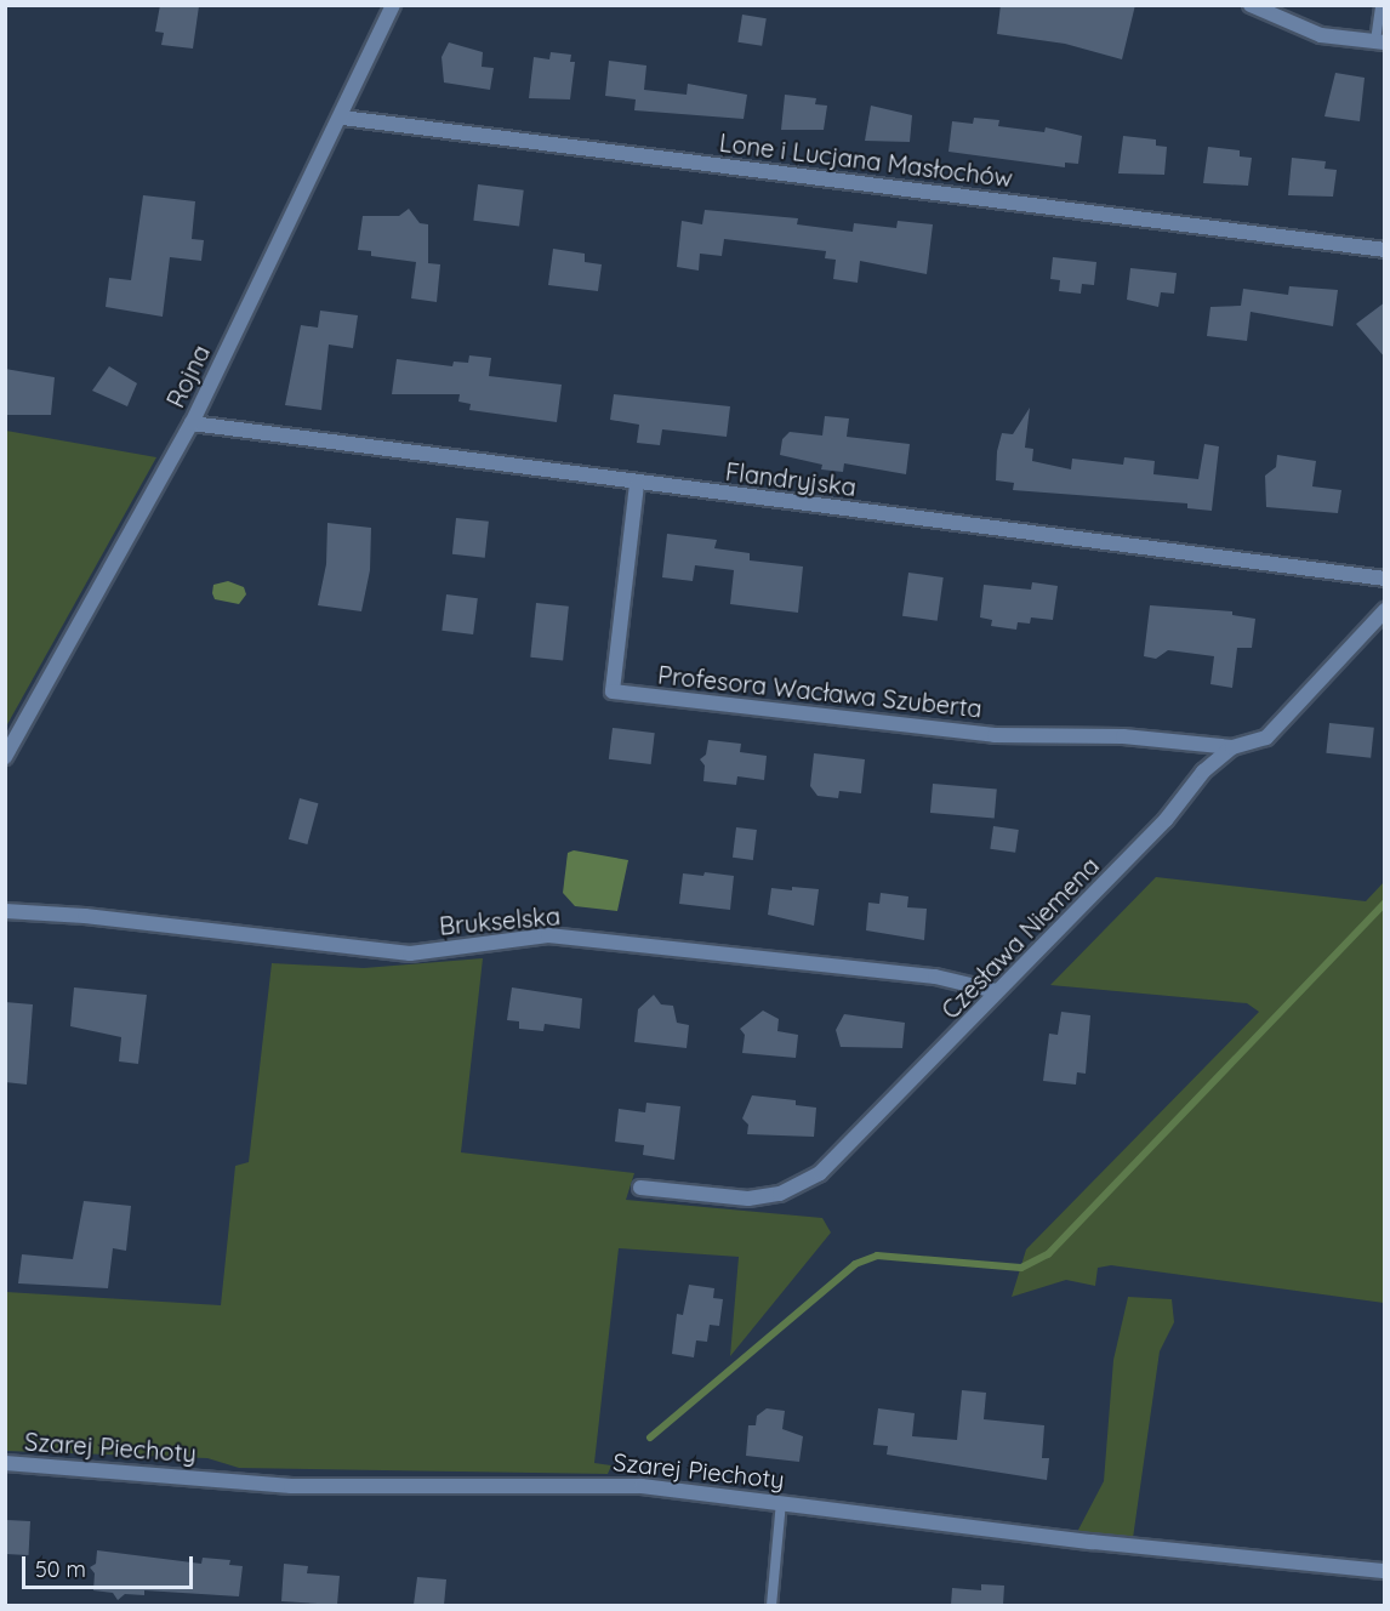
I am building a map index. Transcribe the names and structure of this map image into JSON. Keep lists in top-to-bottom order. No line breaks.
{"streets":{"street":["Lone i Lucjana Masłochów","Rojna","Flandryjska","Profesora Wacława Szuberta","Brukselska","Czesława Niemena","Szarej Piechoty"]},"crossings":[["Lone i Lucjana Masłochów","Rojna"],["Rojna","Flandryjska"],["Flandryjska","Profesora Wacława Szuberta"],["Profesora Wacława Szuberta","Czesława Niemena"],["Brukselska","Czesława Niemena"]],"scale_bar":"50 m"}
